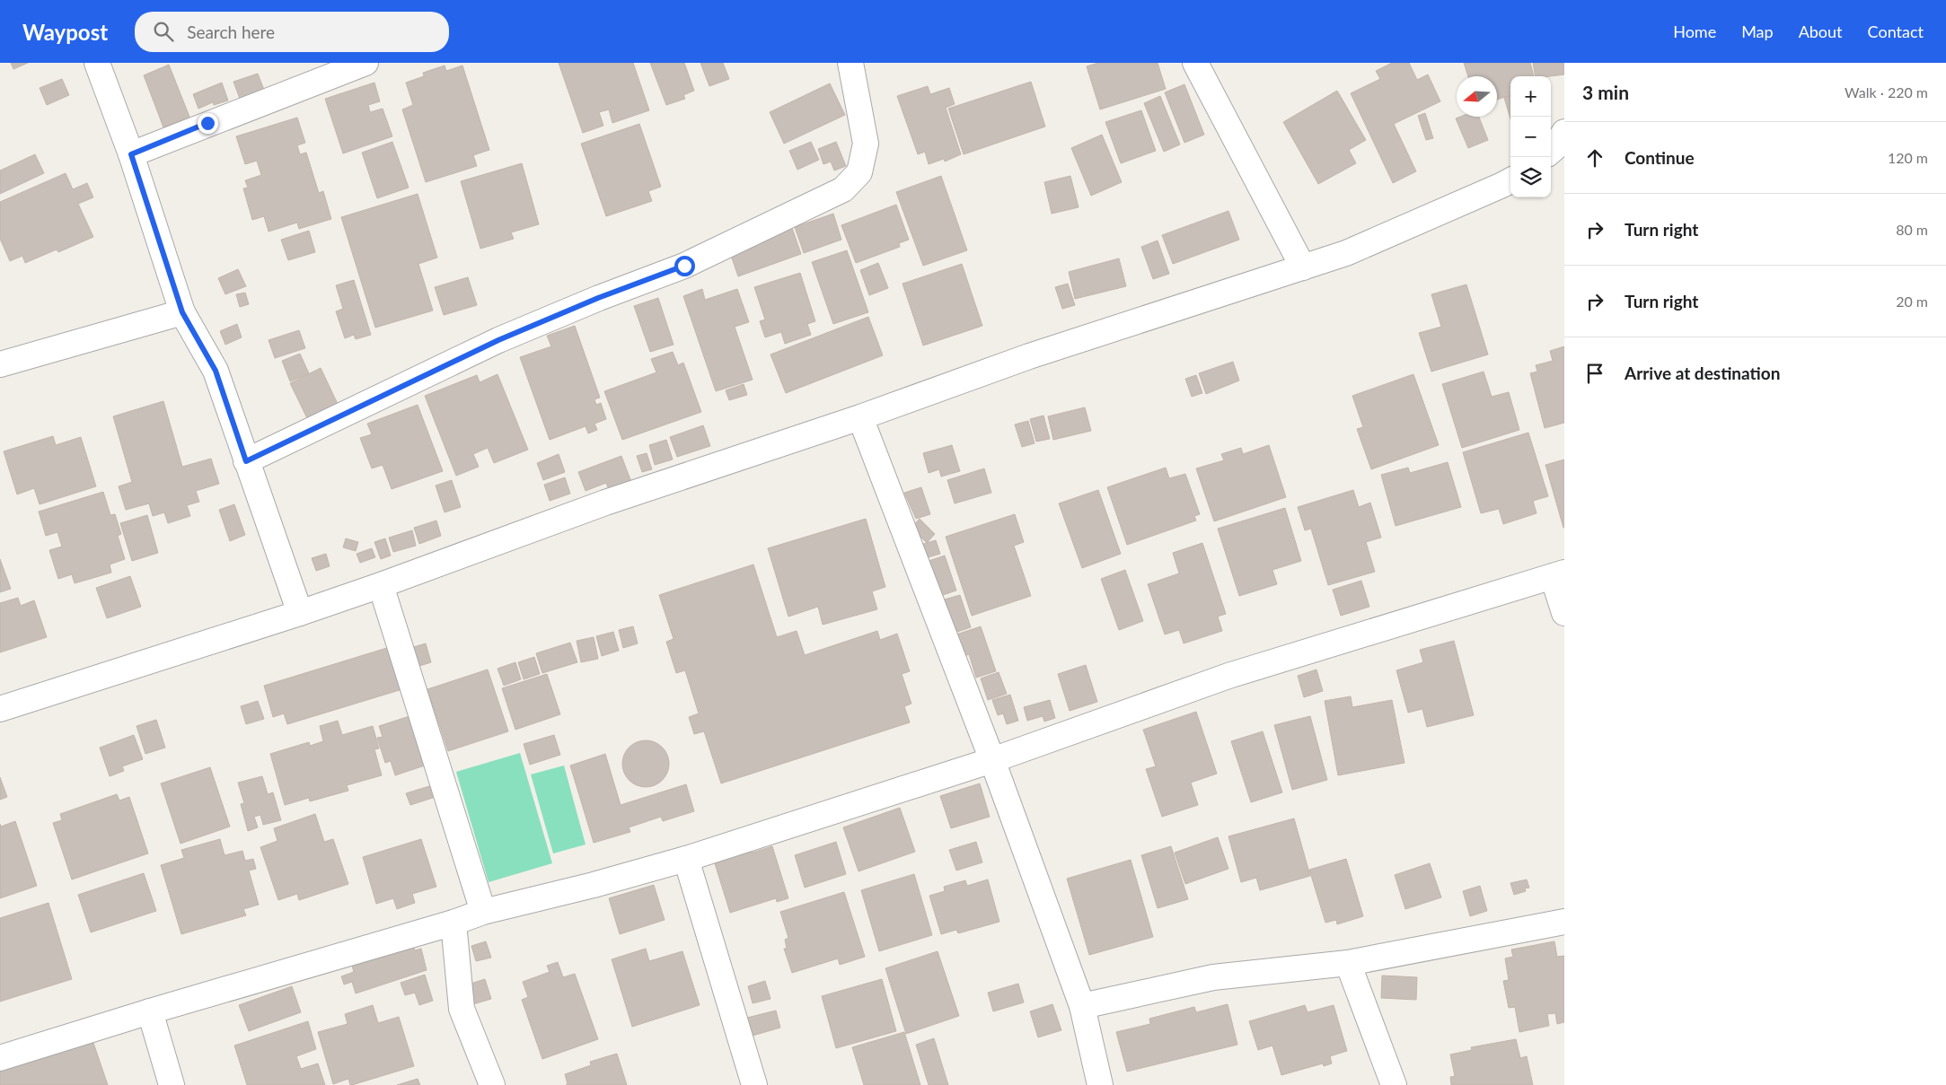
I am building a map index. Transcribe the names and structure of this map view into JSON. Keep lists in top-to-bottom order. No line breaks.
{"north":"left","page":{"header":"Waypost","search":"Search here","nav":["Home","Map","About","Contact"],"heading":["3 min","Walk · 220 m"],"map_buttons":["+","−"],"list":[["Continue","120 m"],["Turn right","80 m"],["Turn right","20 m"],"Arrive at destination"]}}
